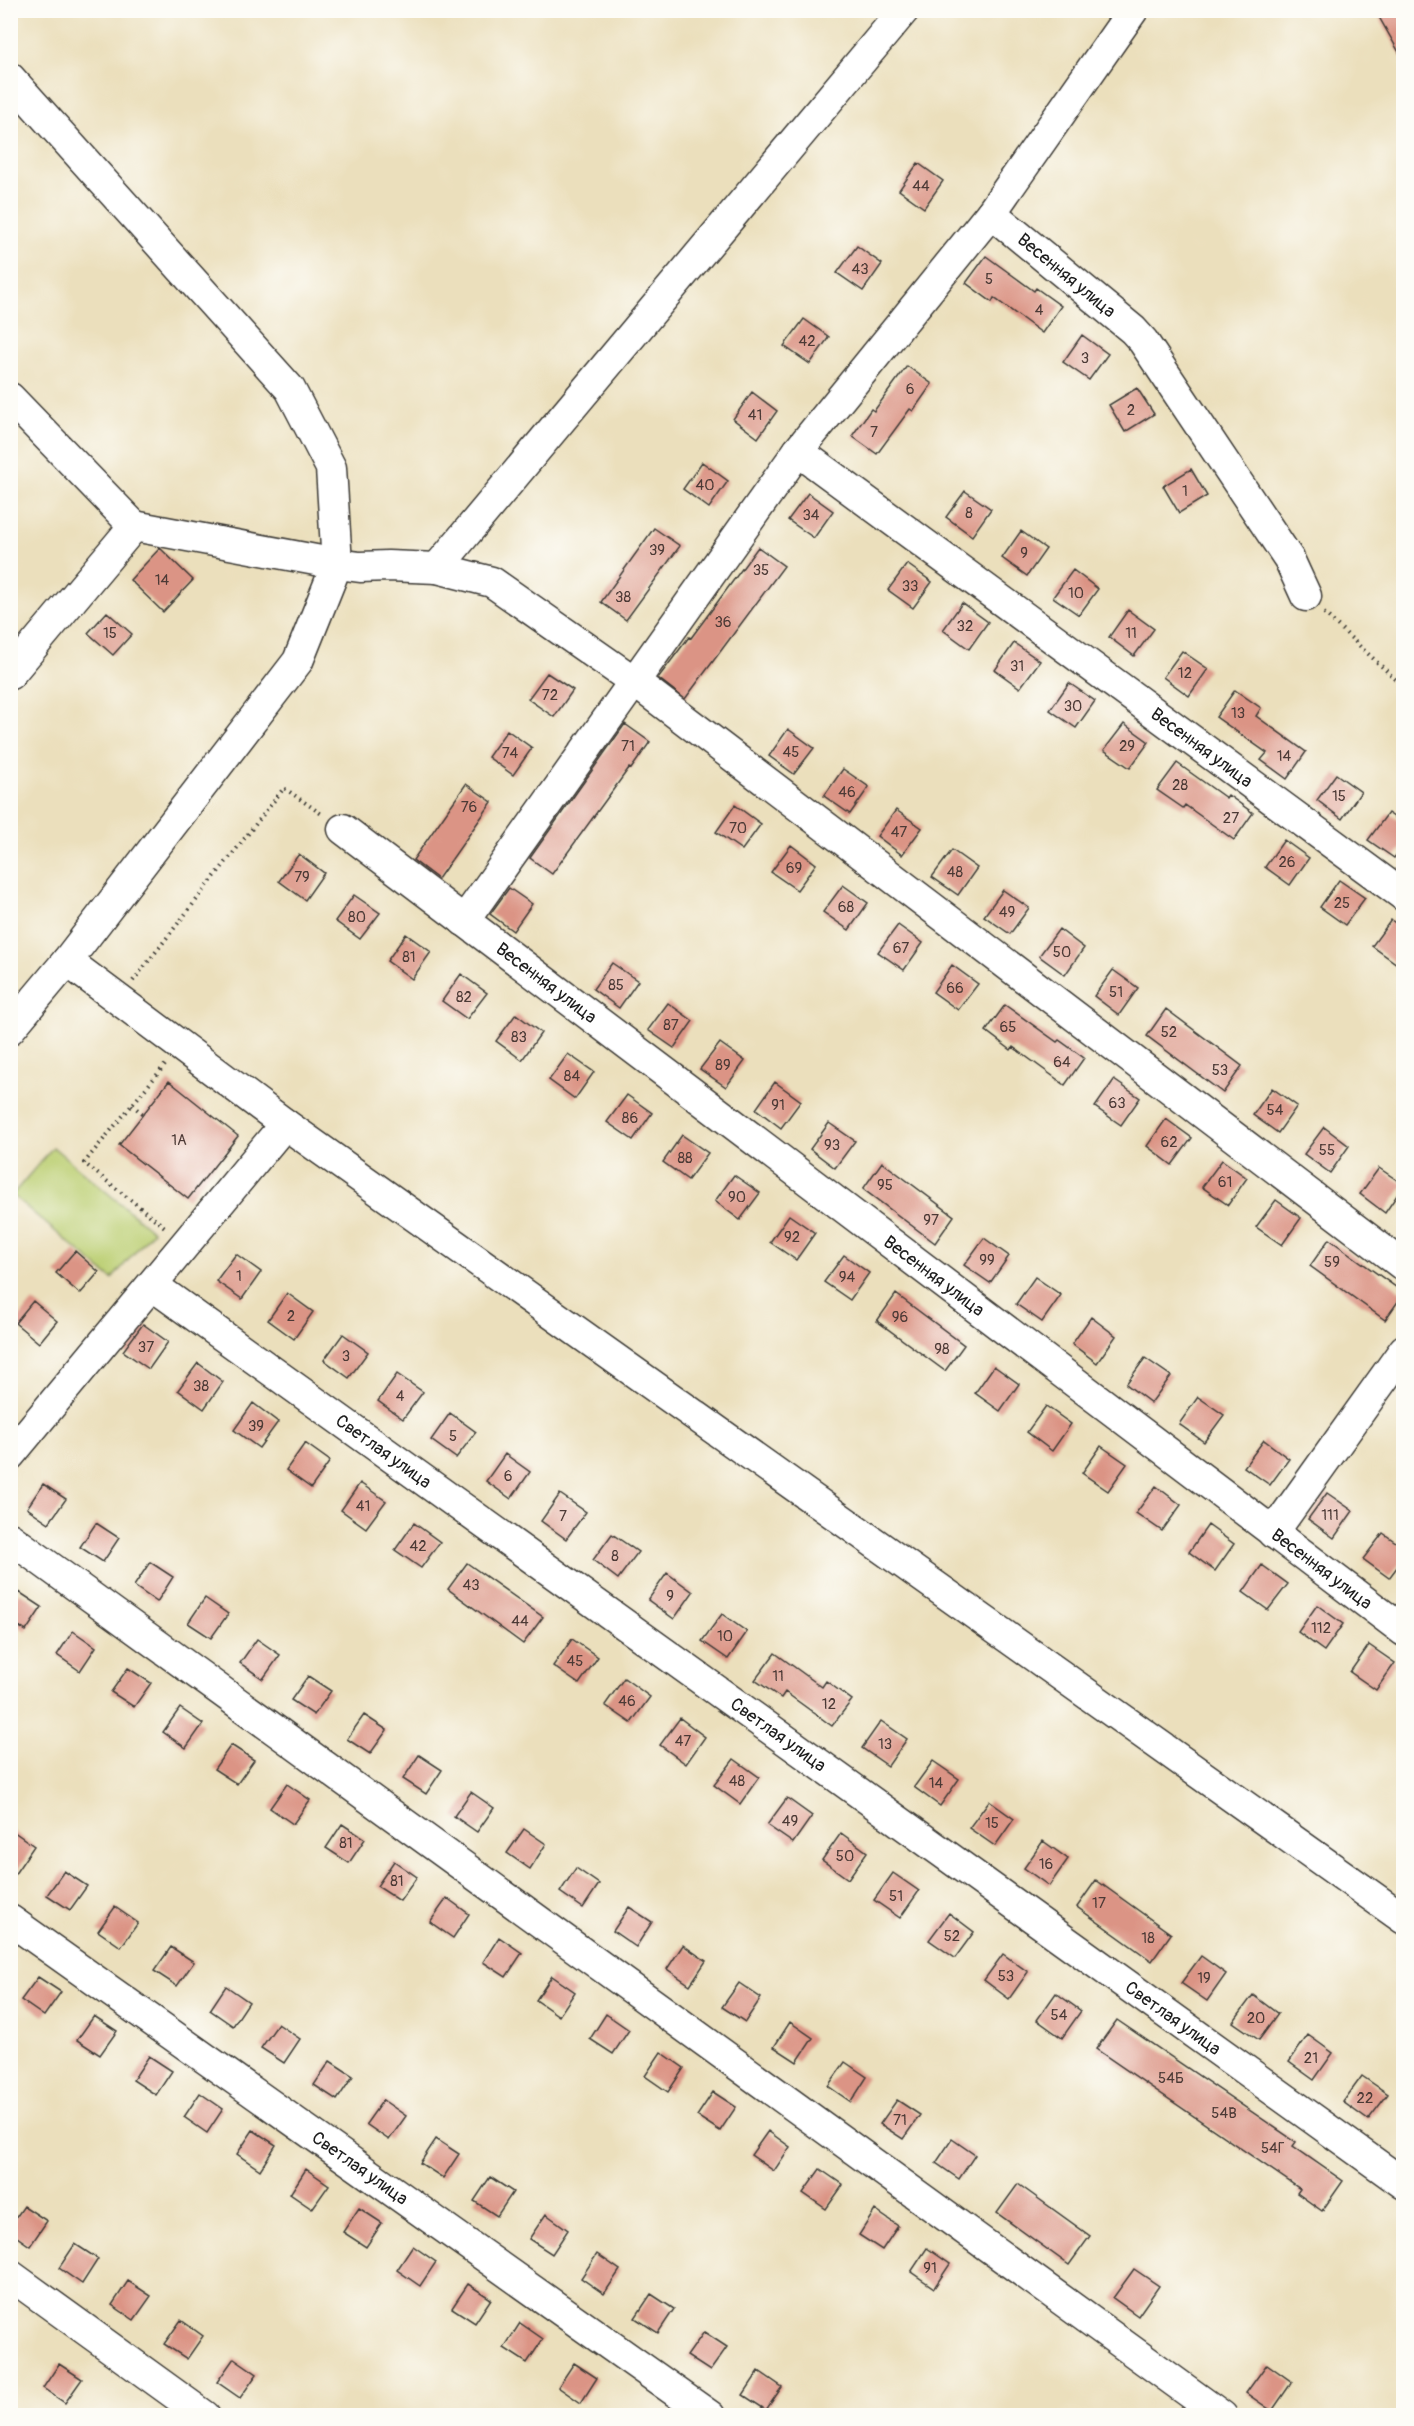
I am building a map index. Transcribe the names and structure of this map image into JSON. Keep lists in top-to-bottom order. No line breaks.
{"streets":{"street":["Весенняя улица","Светлая улица"]},"house_numbers":["44","43","5","4","42","3","6","2","41","7","40","1","8","34","39","9","35","14","33","10","38","36","32","15","11","31","12","72","30","13","71","29","45","74","14","28","46","15","76","27","70","47","26","69","48","79","25","68","49","80","67","50","81","85","66","51","82","87","65","52","83","64","89","53","84","63","91","54","86","1А","62","93","55","88","61","95","90","97","92","99","59","1","94","2","96","37","98","3","38","4","39","5","6","41","111","7","42","8","43","9","44","112","10","45","11","46","12","47","13","48","14","49","15","81","50","16","81","51","17","52","18","53","19","54","20","21","54Б","22","54В","71","54Г","91"]}
